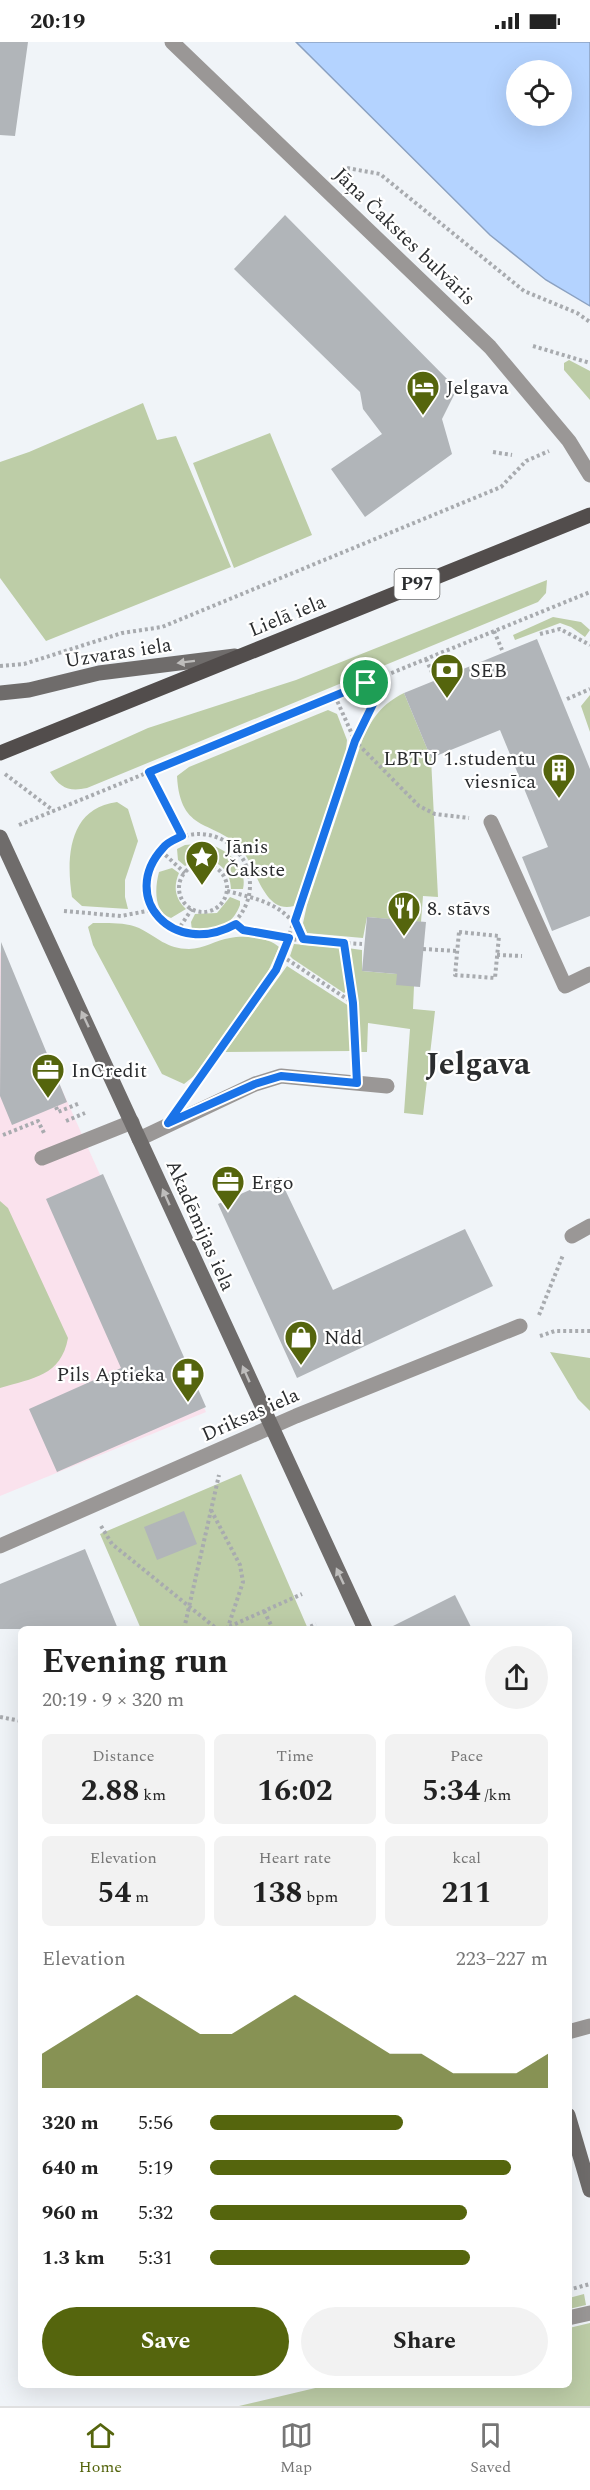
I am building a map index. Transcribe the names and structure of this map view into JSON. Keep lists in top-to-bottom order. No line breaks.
{"streets":{"main road":["P97","Lielā iela","Uzvaras iela","Akadēmijas iela"],"street":["Jāņa Čakstes bulvāris","Driksas iela"]},"crossings":[["Lielā iela","Uzvaras iela"],["Akadēmijas iela","Driksas iela"]],"one_way":["Uzvaras iela","Akadēmijas iela"],"districts":["Jelgava"],"places":{"hotel":["Jelgava"],"bank":["SEB"],"building":["LBTU 1.studentu viesnīca"],"place":["Jānis Čakste"],"restaurant":["8. stāvs"],"office":["InCredit","Ergo"],"shop":["Ndd"],"pharmacy":["Pils Aptieka"]},"page":{"status":"20:19","heading":["Evening run","20:19 · 9 × 320 m"],"stats":[["Distance","2.88 km"],["Time","16:02"],["Pace","5:34 /km"],["Elevation","54 m"],["Heart rate","138 bpm"],["kcal","211"]],"chart":["Elevation","223–227 m"],"list":[{"name":"320 m","note":"5:56"},{"name":"640 m","note":"5:19"},{"name":"960 m","note":"5:32"},{"name":"1.3 km","note":"5:31"}],"buttons":["Save","Share"],"tabs":["Home","Map","Saved"]}}
